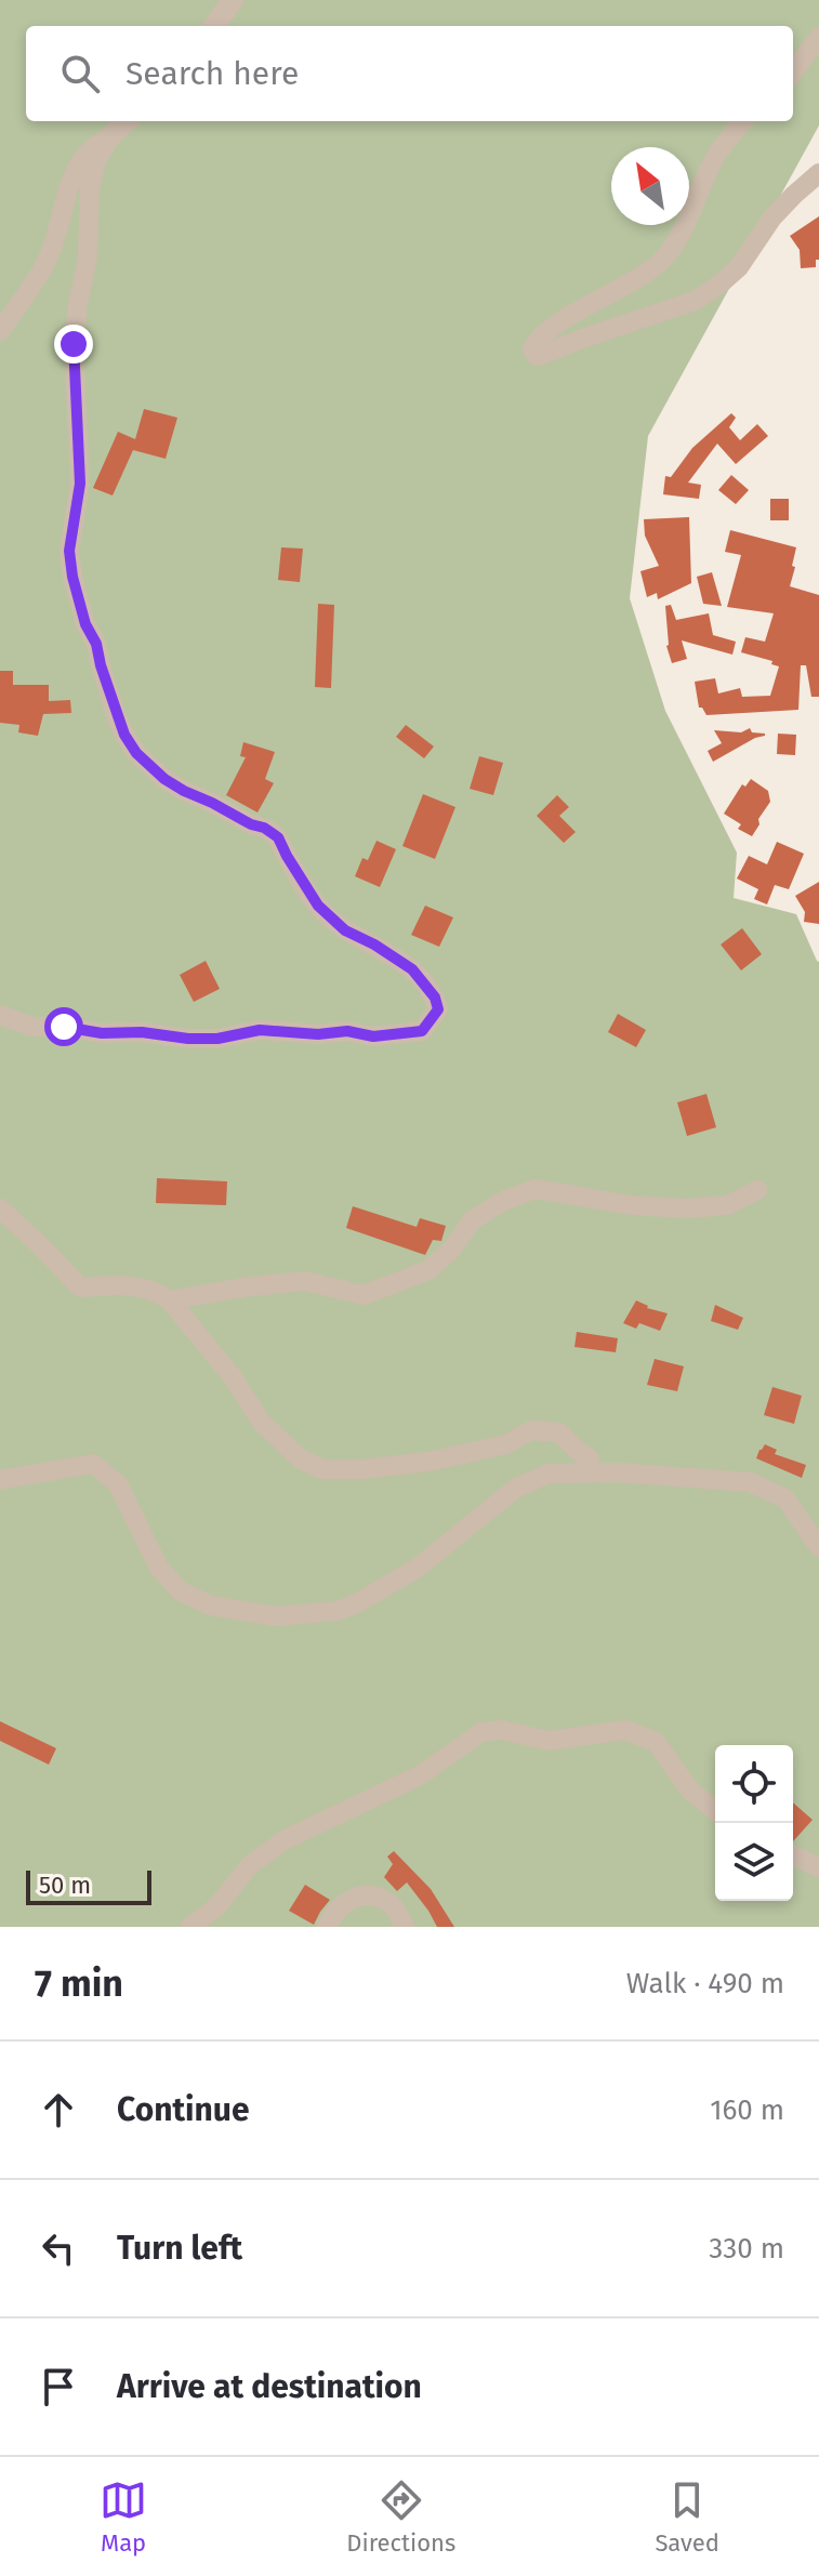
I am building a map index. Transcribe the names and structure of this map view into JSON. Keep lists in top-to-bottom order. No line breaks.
{"scale_bar":"50 m","north":"top left","page":{"search":"Search here","scale":"50 m","heading":["7 min","Walk · 490 m"],"list":[["Continue","160 m"],["Turn left","330 m"],"Arrive at destination"],"nav":["Map","Directions","Saved"]}}
